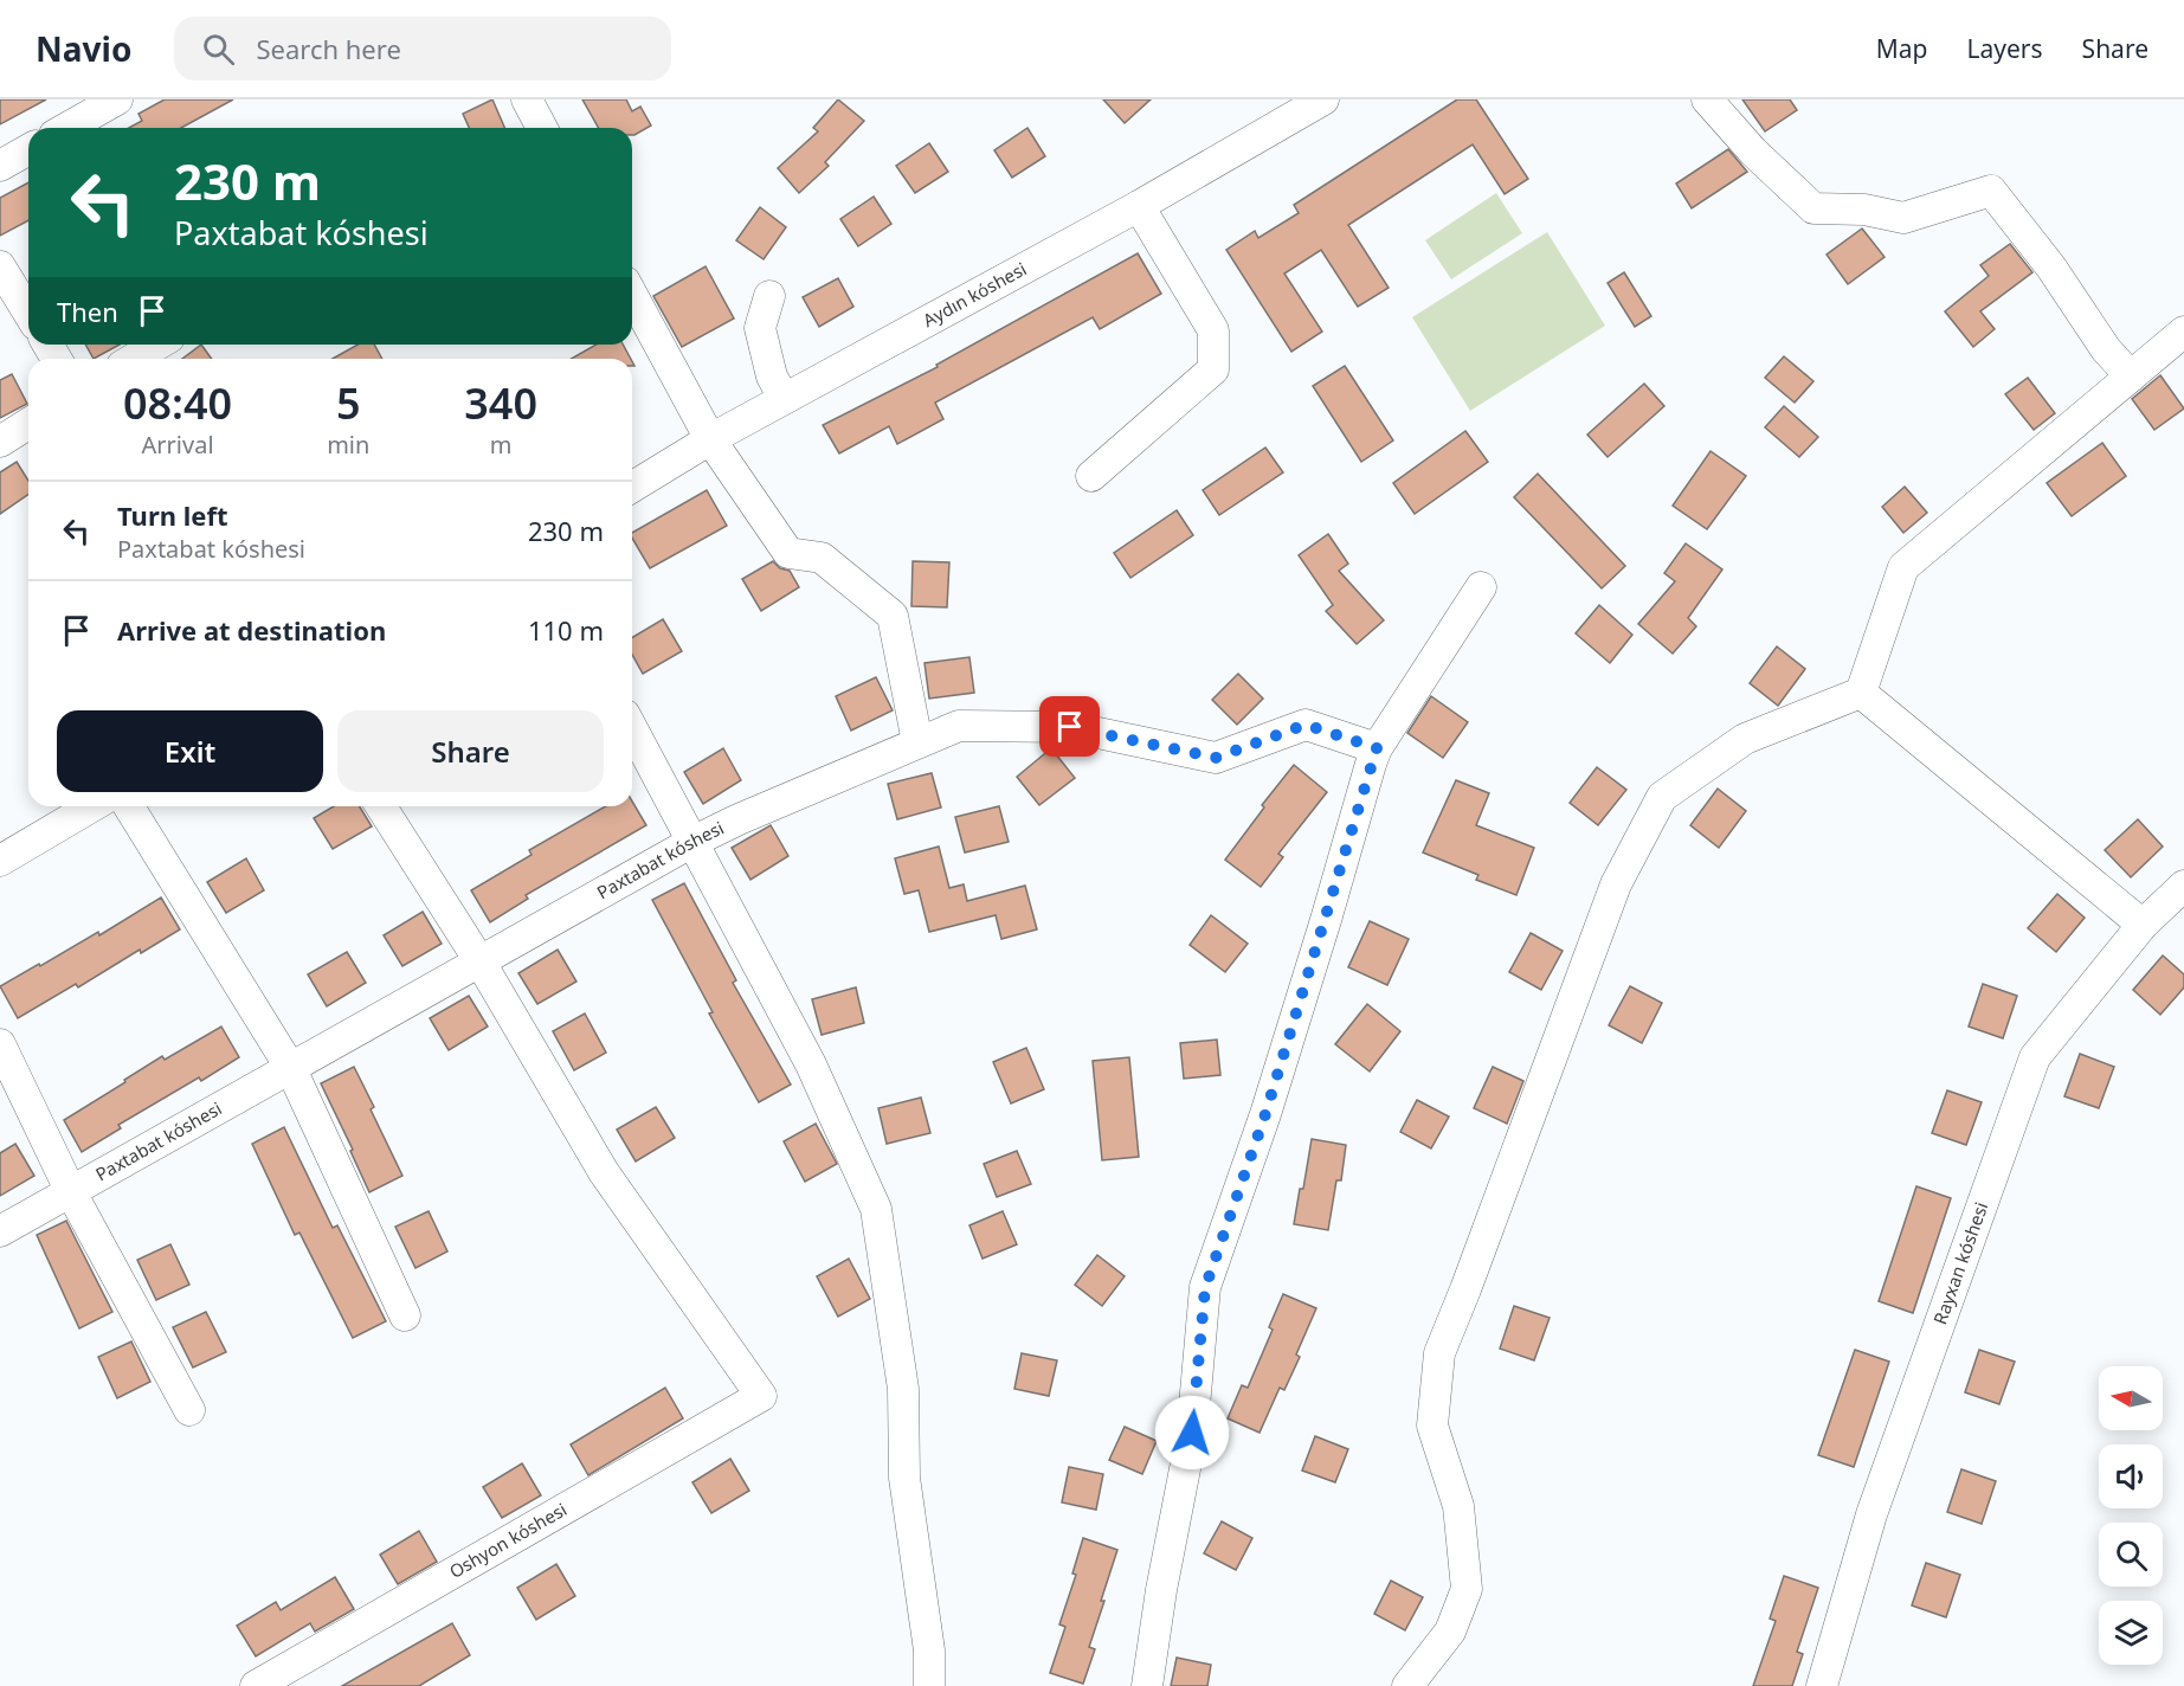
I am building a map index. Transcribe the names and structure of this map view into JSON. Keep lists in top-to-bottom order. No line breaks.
{"streets":{"street":["Aydın kóshesi","Paxtabat kóshesi","Rayxan kóshesi","Oshyon kóshesi"]},"crossings":[["Paxtabat kóshesi","Oshyon kóshesi"]],"north":"left","page":{"header":"Navio","search":"Search here","nav":["Map","Layers","Share"],"turn":["230 m","Paxtabat kóshesi"],"then":"Then","eta":["08:40","Arrival","5","min","340","m"],"list":[{"name":"Turn left","note":"Paxtabat kóshesi","value":"230 m"},{"name":"Arrive at destination","value":"110 m"}],"buttons":["Exit","Share"]}}
